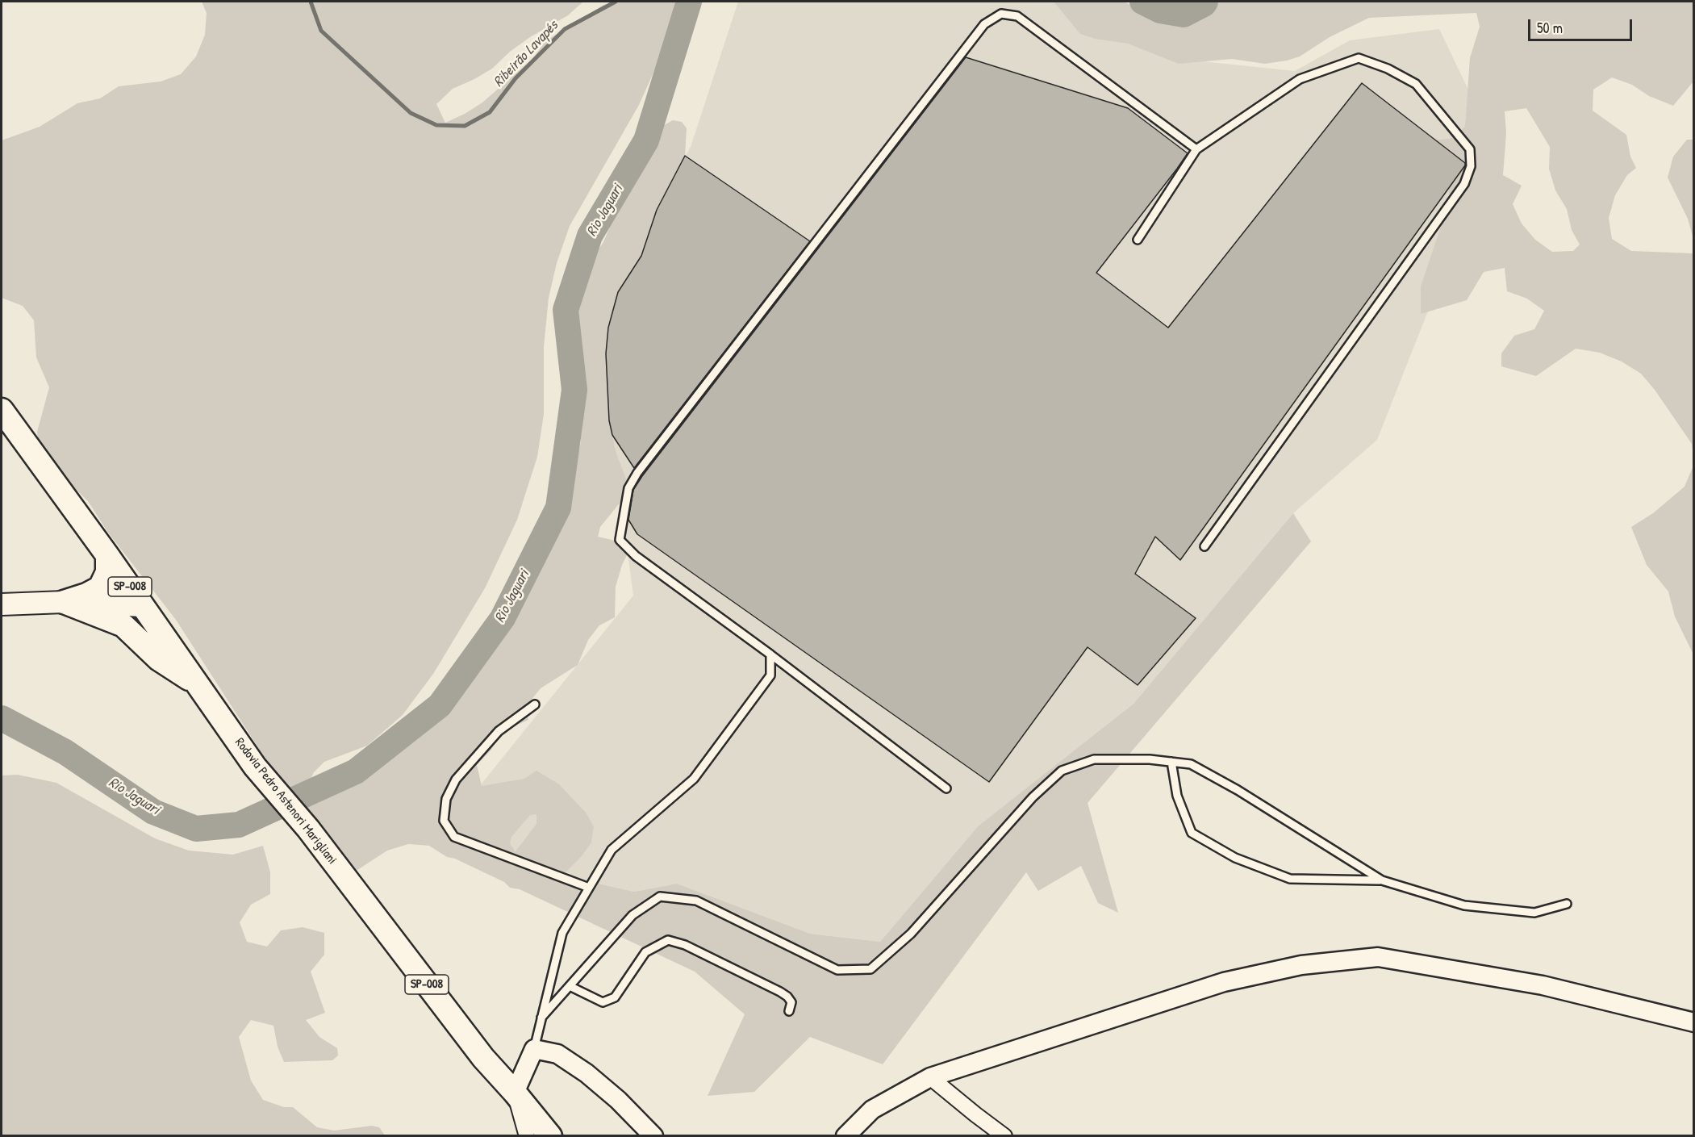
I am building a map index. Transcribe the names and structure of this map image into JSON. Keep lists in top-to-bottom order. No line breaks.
{"streets":{"main road":["SP-008","Rodovia Pedro Astenori Marigliani"]},"water":["Ribeirão Lavapés","Rio Jaguari"],"scale_bar":"50 m"}
